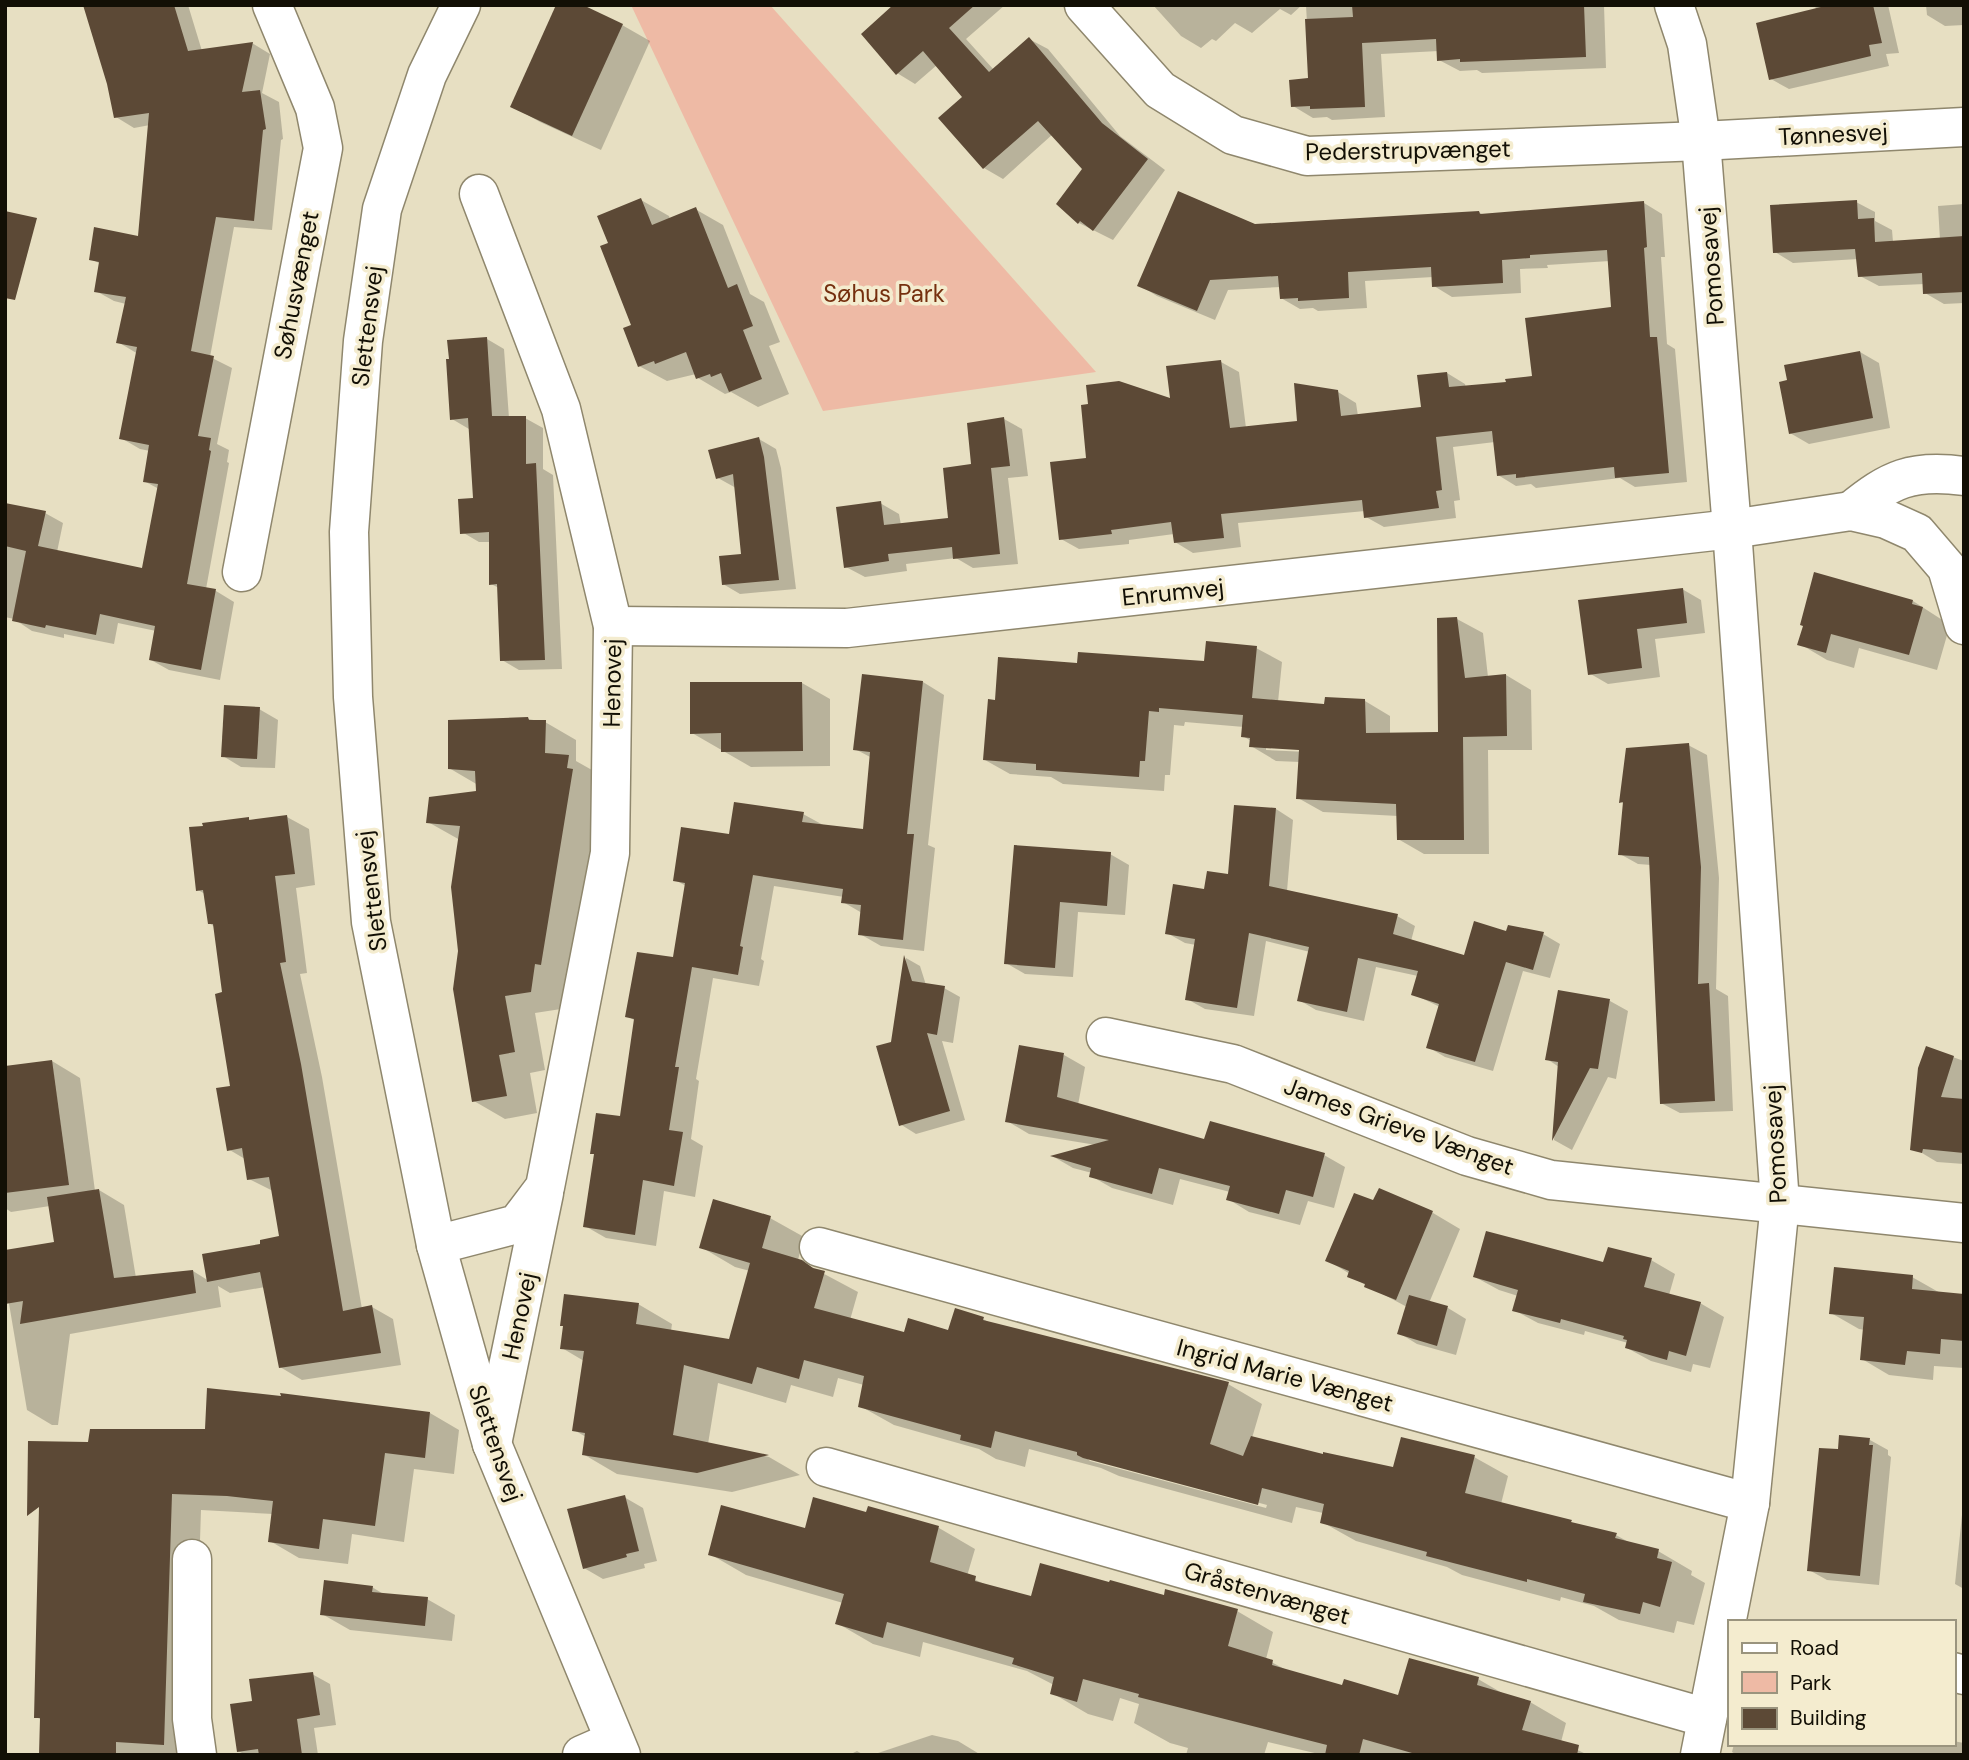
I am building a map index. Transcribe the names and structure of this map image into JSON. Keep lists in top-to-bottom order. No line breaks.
{"streets":{"street":["Tønnesvej","Pederstrupvænget","Pomosavej","Søhusvænget","Slettensvej","Enrumvej","Henovej","James Grieve Vænget","Ingrid Marie Vænget","Gråstenvænget"]},"crossings":[["Tønnesvej","Pederstrupvænget"],["Tønnesvej","Pomosavej"],["Pederstrupvænget","Pomosavej"],["Pomosavej","Enrumvej"],["Pomosavej","James Grieve Vænget"],["Pomosavej","Ingrid Marie Vænget"],["Pomosavej","Gråstenvænget"],["Slettensvej","Henovej"],["Enrumvej","Henovej"]],"parks":["Søhus Park"],"legend":["Road","Park","Building"]}
